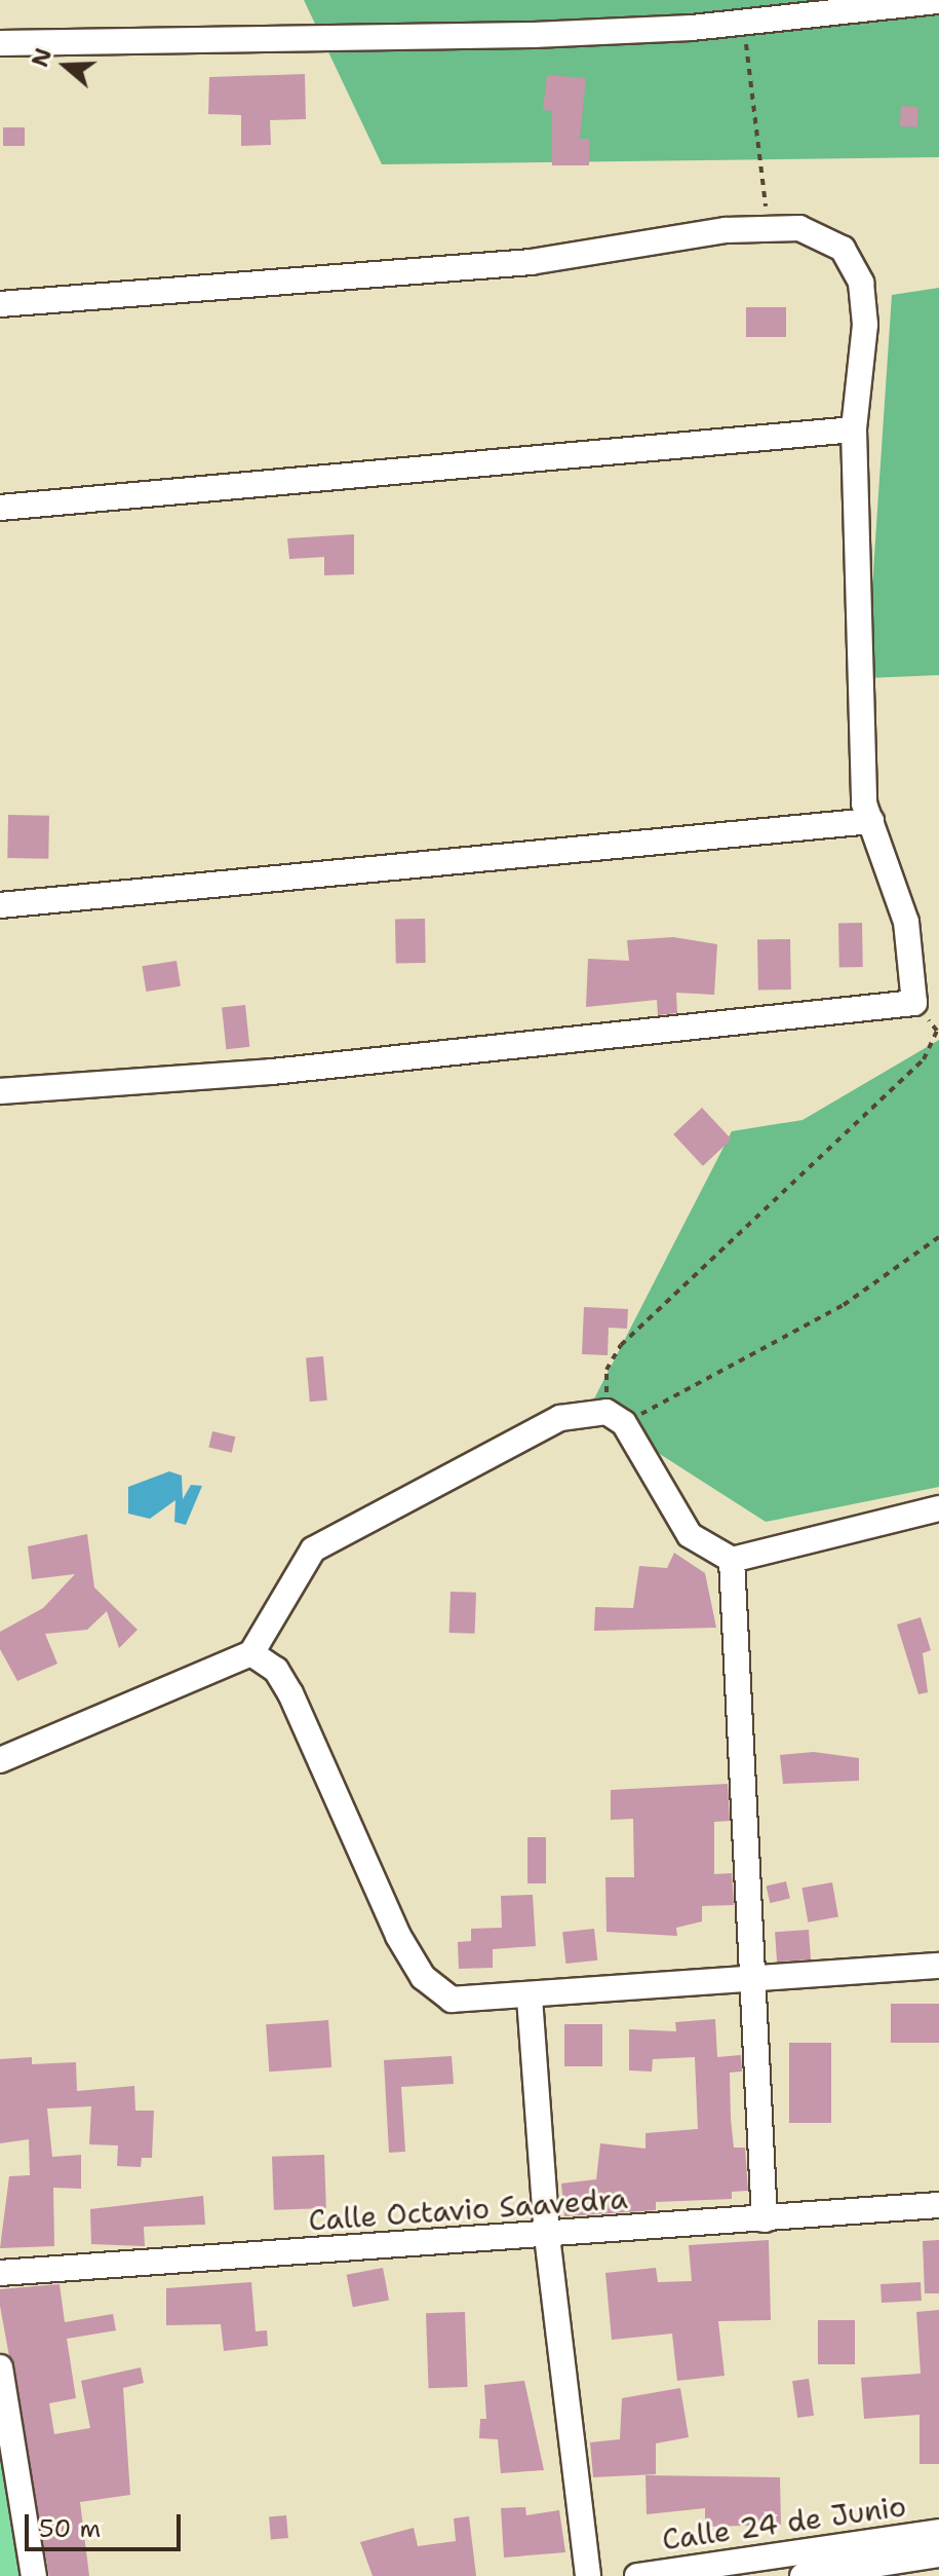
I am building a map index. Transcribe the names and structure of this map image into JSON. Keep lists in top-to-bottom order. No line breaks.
{"streets":{"street":["Calle Octavio Saavedra","Calle 24 de Junio"]},"scale_bar":"50 m","north":"left"}
